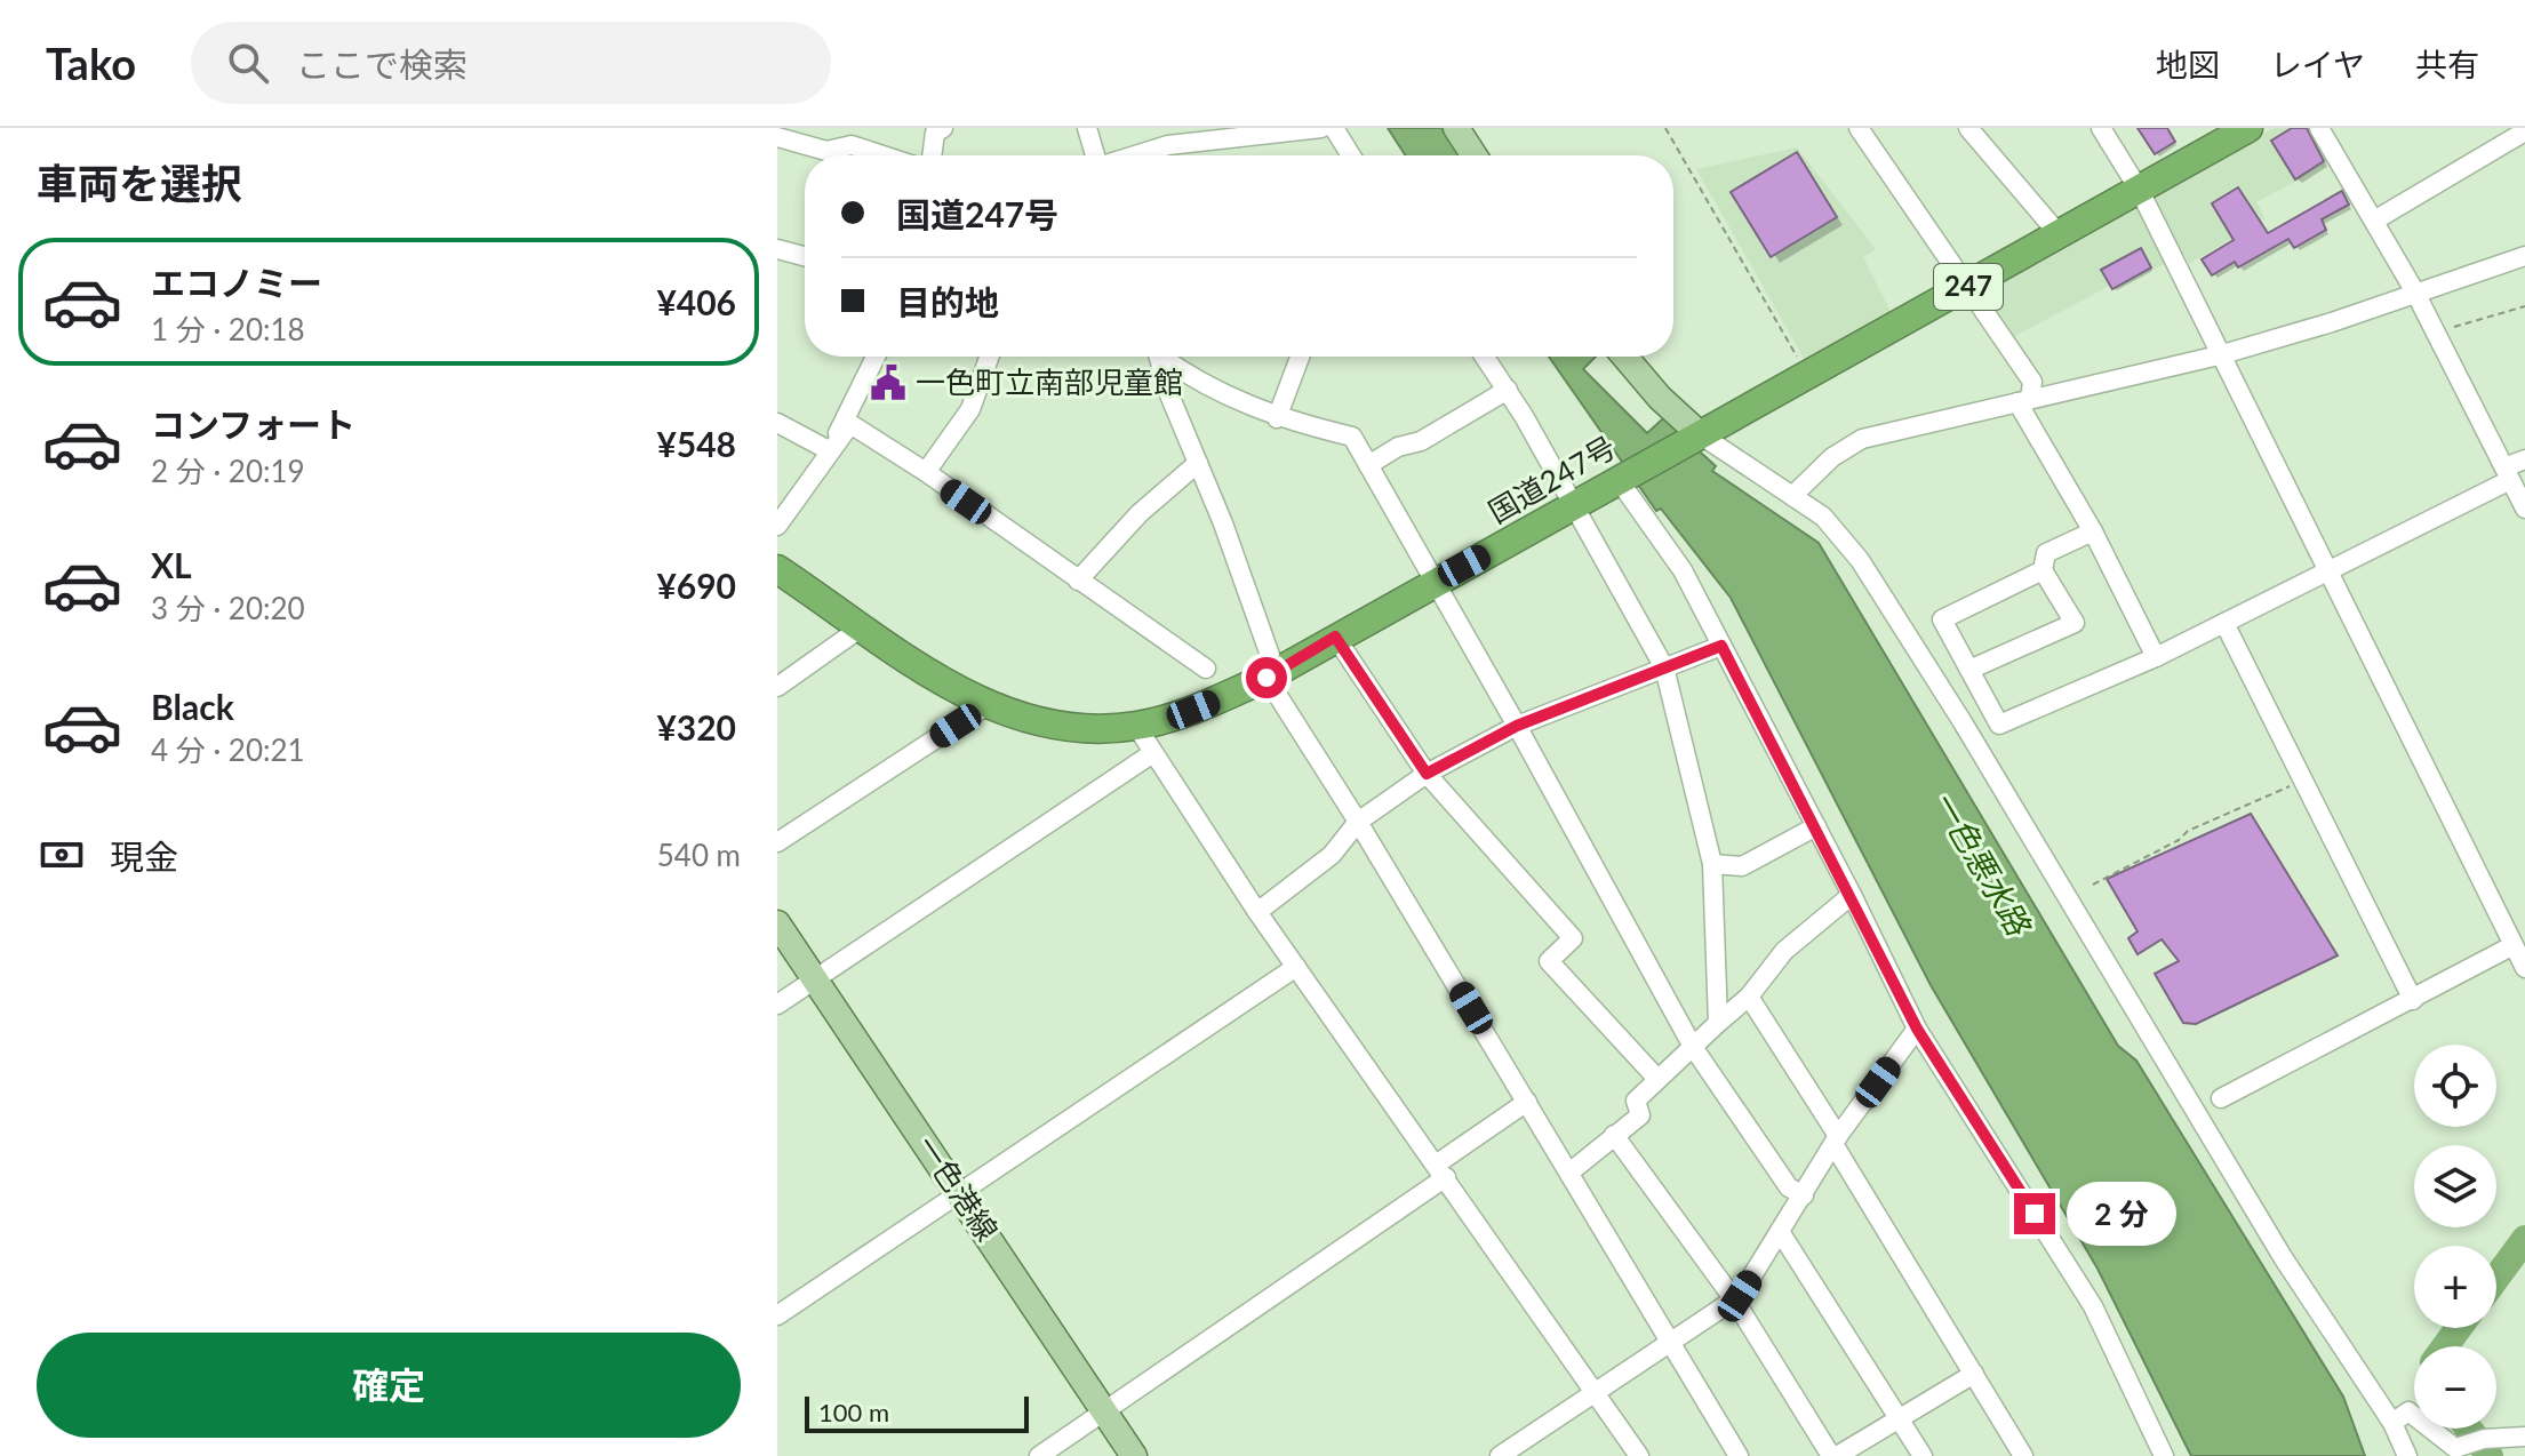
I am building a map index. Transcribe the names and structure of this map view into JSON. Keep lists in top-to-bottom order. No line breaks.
{"streets":{"highway":["247","国道247号"],"main road":["一色港線"]},"water":["一色悪水路"],"places":{"public building":["一色町立南部児童館"]},"scale_bar":"100 m","page":{"header":"Tako","search":"ここで検索","nav":["地図","レイヤ","共有"],"heading":"車両を選択","banner":["国道247号","目的地"],"list":[{"name":"エコノミー","note":"1 分 · 20:18","value":"¥406"},{"name":"コンフォート","note":"2 分 · 20:19","value":"¥548"},{"name":"XL","note":"3 分 · 20:20","value":"¥690"},{"name":"Black","note":"4 分 · 20:21","value":"¥320"}],"pay":["現金","540 m"],"map_buttons":["+","−"],"bubble":"2 分","buttons":"確定","scale":"100 m"}}
